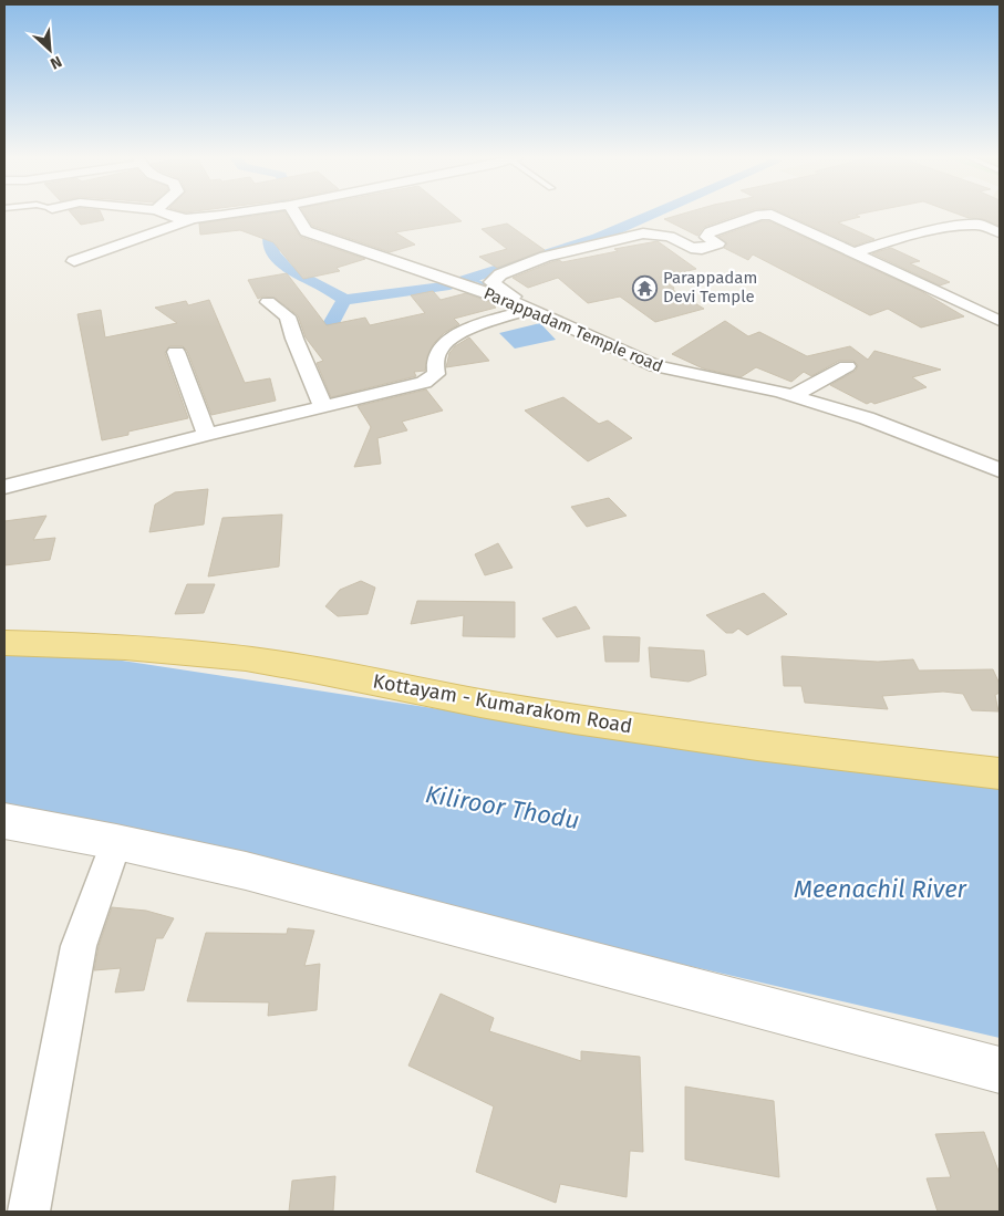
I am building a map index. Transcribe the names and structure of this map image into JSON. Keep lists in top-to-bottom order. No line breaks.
{"streets":{"main road":["Kottayam - Kumarakom Road"],"street":["Parappadam Temple road"]},"water":["Kiliroor Thodu","Meenachil River"],"places":{"temple":["Parappadam Devi Temple"]},"north":"bottom right"}
